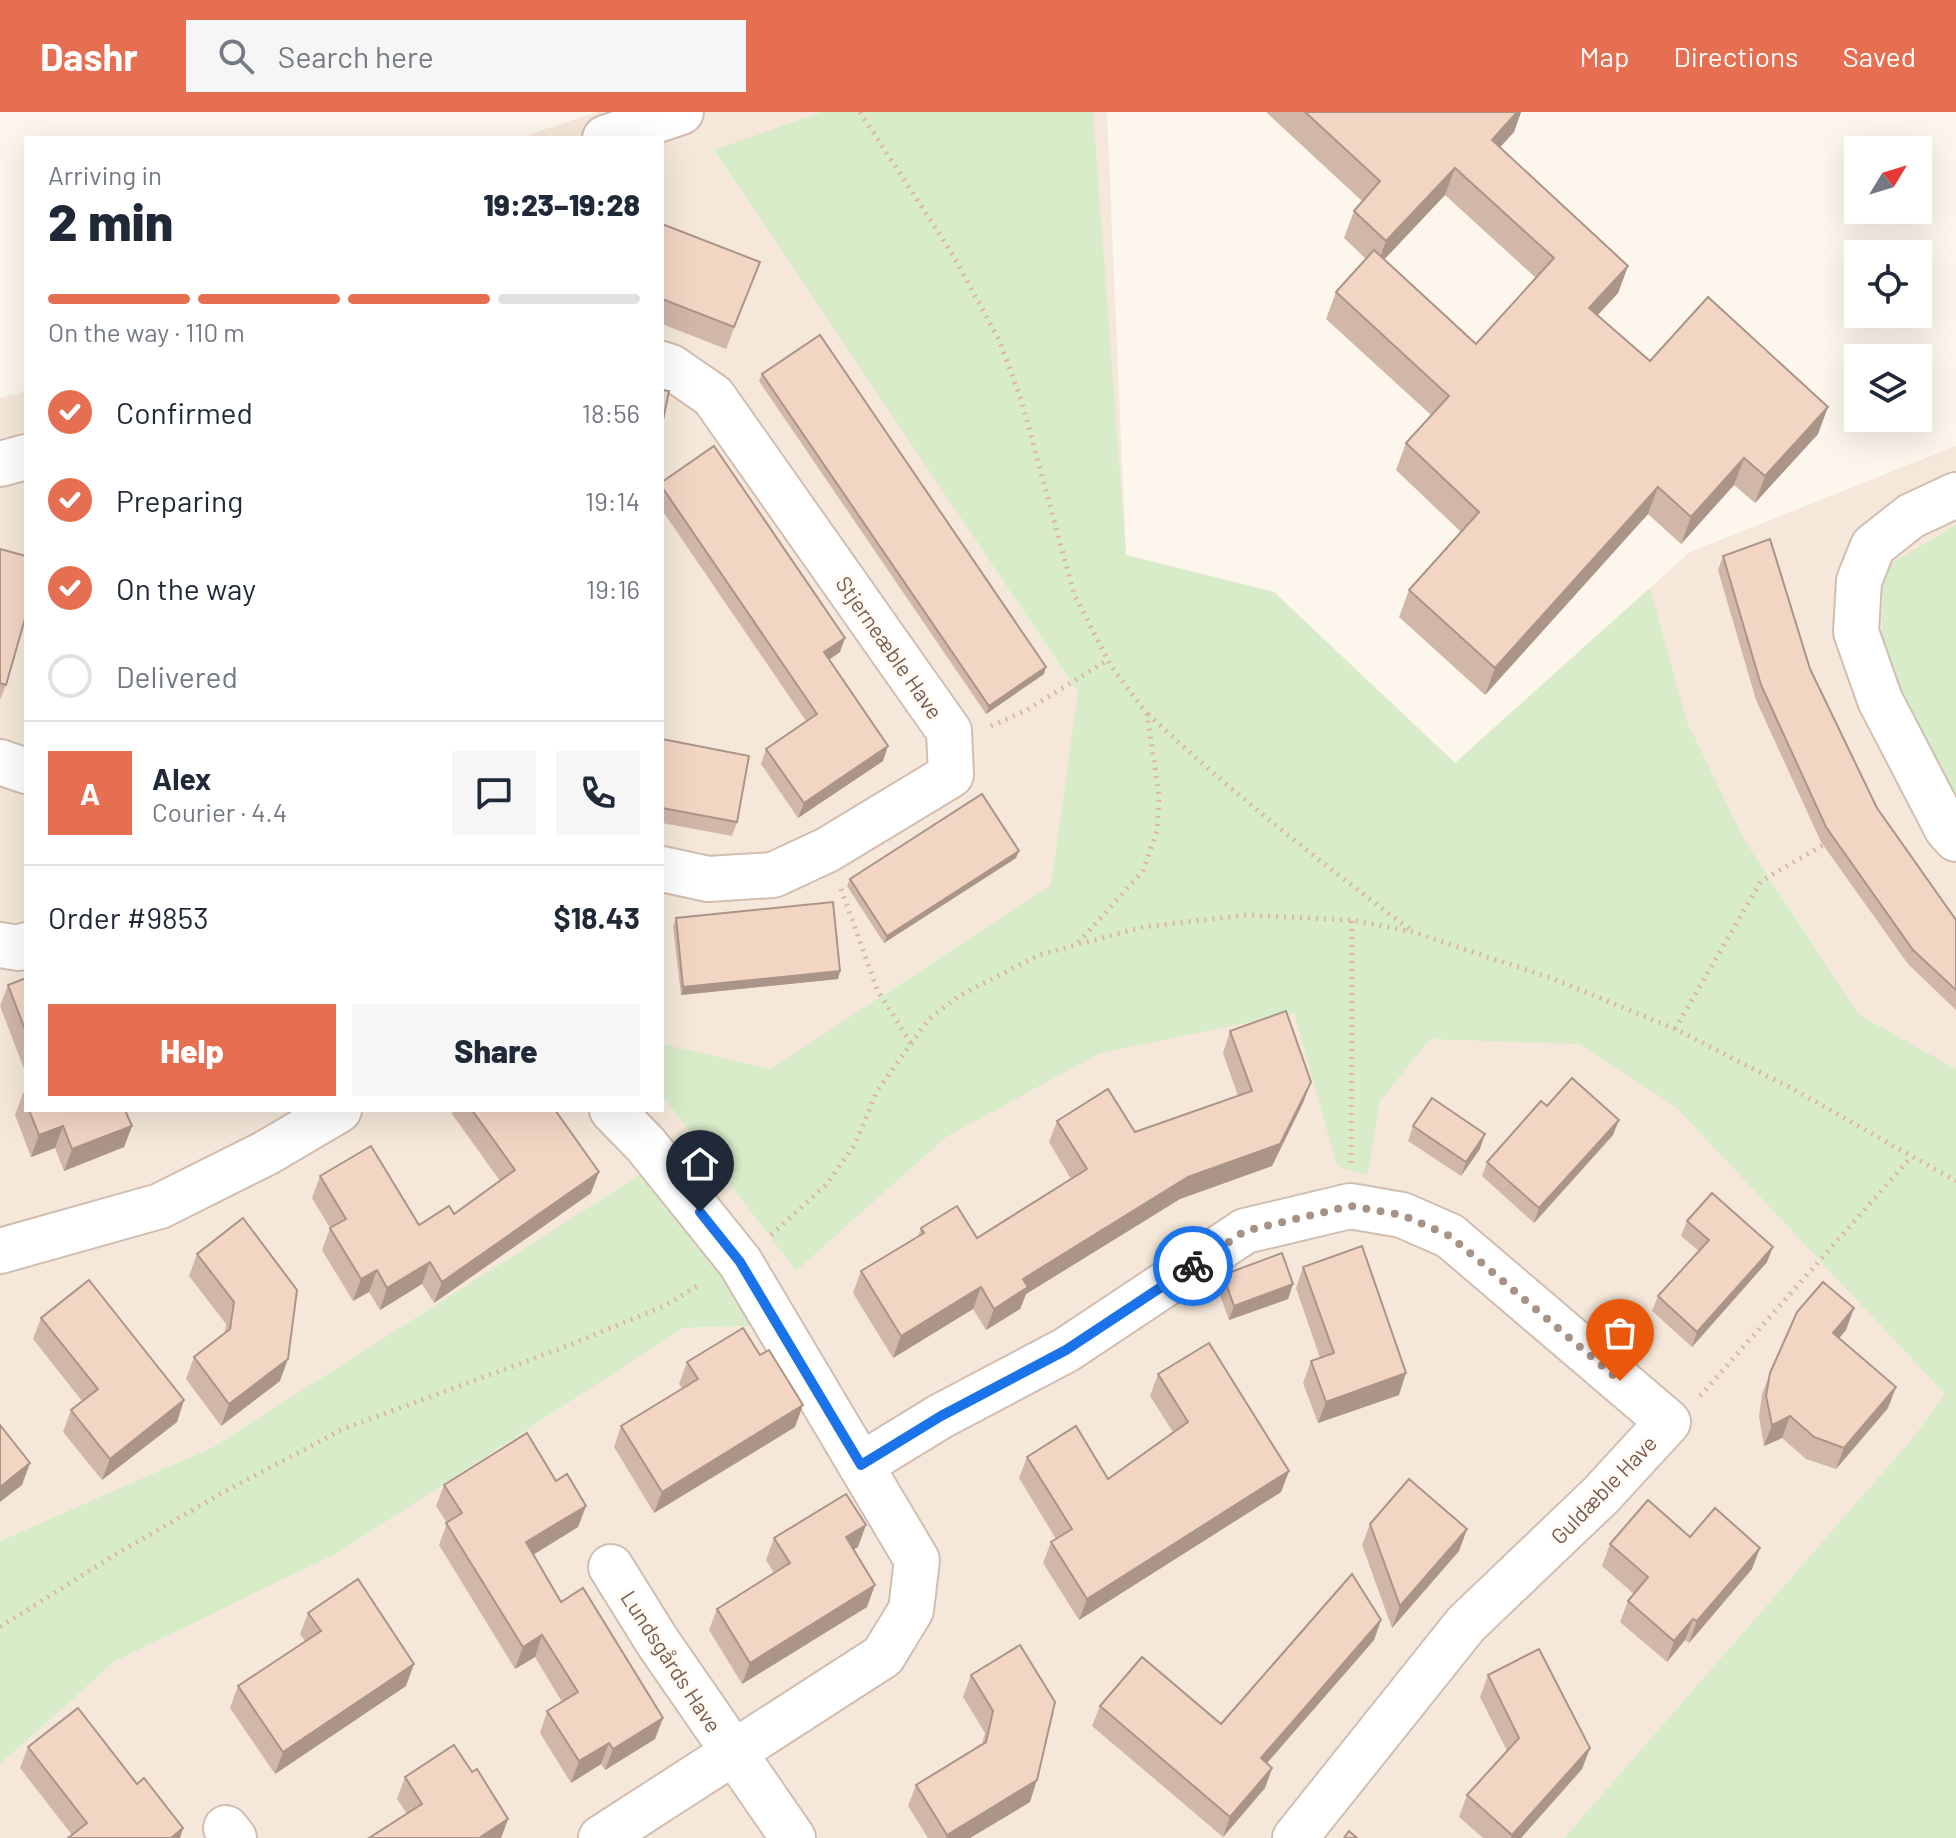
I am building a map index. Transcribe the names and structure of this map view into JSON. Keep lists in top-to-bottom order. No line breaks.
{"streets":{"street":["Stjerneæble Have","Guldæble Have","Lundsgårds Have"]},"crossings":[["Guldæble Have","Lundsgårds Have"]],"north":"top right","page":{"header":"Dashr","search":"Search here","nav":["Map","Directions","Saved"],"heading":["2 min","Arriving in","19:23–19:28"],"panel":["Alex","Courier · 4.4","Order #9853","$18.43"],"bar":"On the way · 110 m","list":[["Confirmed","18:56"],["Preparing","19:14"],["On the way","19:16"],"Delivered"],"round":"A","buttons":["Help","Share"]}}
